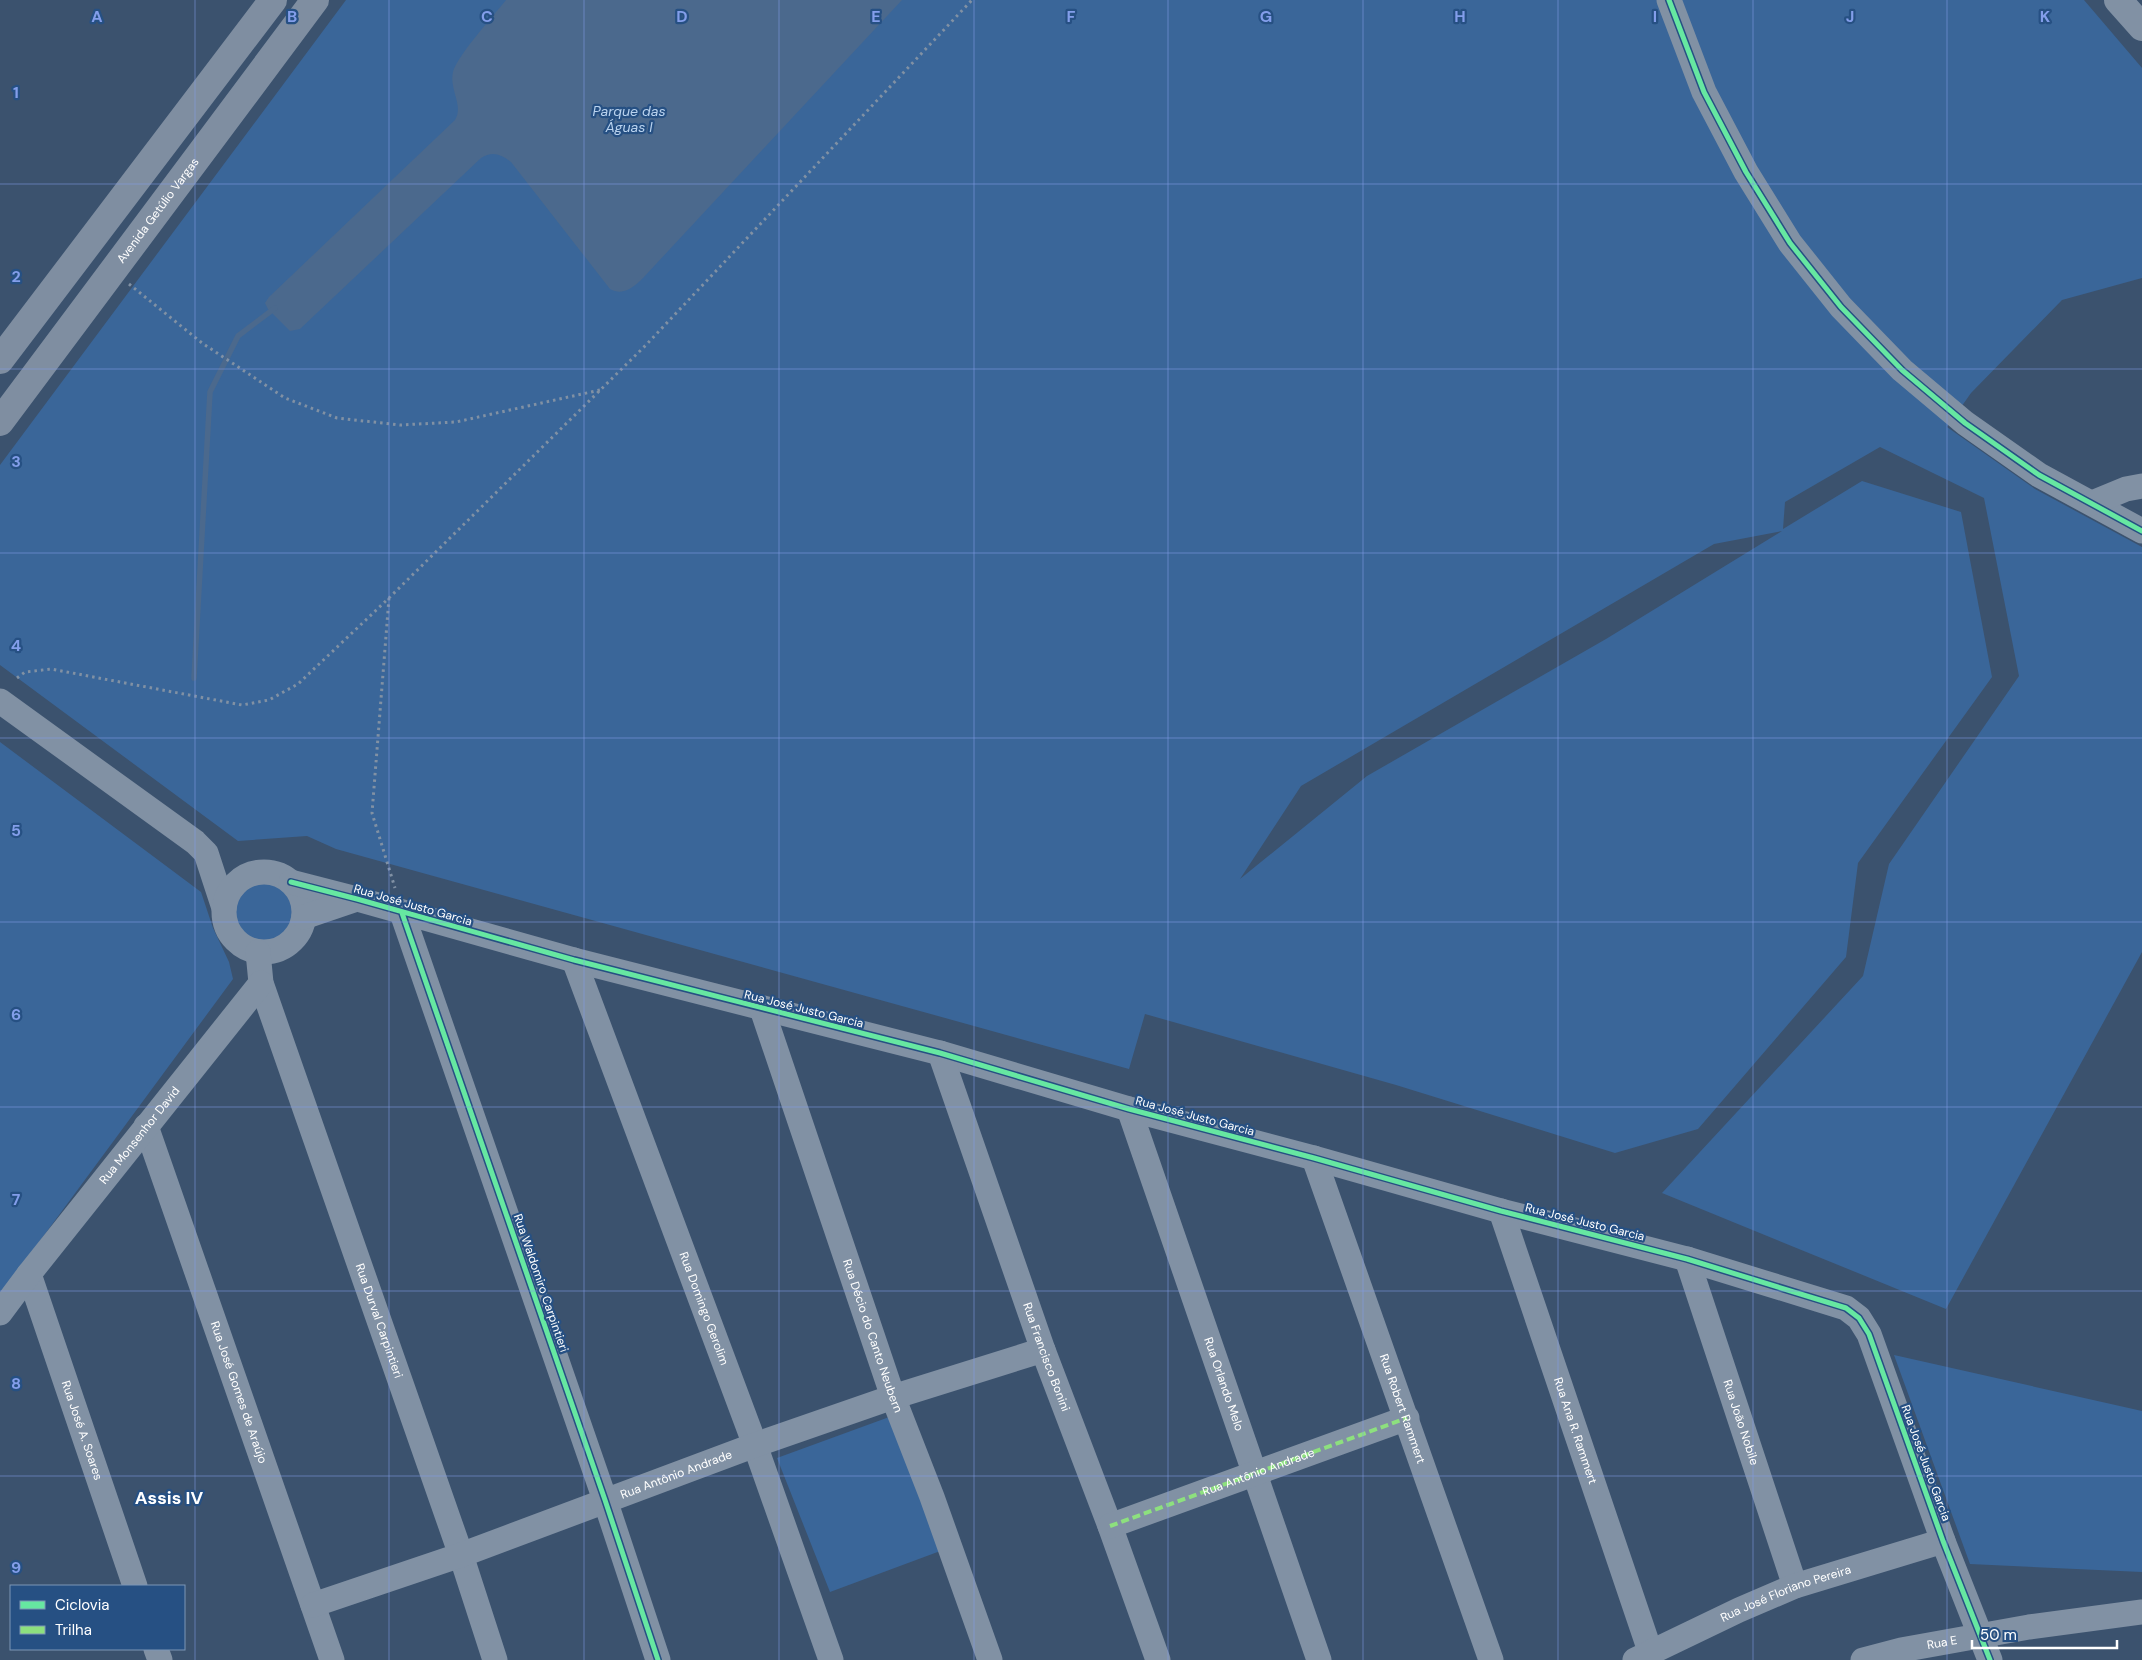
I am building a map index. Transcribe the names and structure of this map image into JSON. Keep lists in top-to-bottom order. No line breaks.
{"streets":{"main road":["Avenida Getúlio Vargas"],"street":["Rua José Justo Garcia","Rua Monsenhor David","Rua Waldomiro Carpintieri","Rua Domingo Gerolim","Rua Durval Carpintieri","Rua Décio do Canto Neubern","Rua Francisco Bonini","Rua Orlando Melo","Rua José Gomes de Araújo","Rua Robert Rammert","Rua João Nobile","Rua José A. Soares","Rua Ana R. Rammert","Rua Antônio Andrade","Rua José Floriano Pereira","Rua E"]},"crossings":[["Rua José Justo Garcia","Rua Waldomiro Carpintieri"],["Rua José Justo Garcia","Rua Domingo Gerolim"],["Rua José Justo Garcia","Rua Décio do Canto Neubern"],["Rua José Justo Garcia","Rua Francisco Bonini"],["Rua José Justo Garcia","Rua Orlando Melo"],["Rua José Justo Garcia","Rua Robert Rammert"],["Rua José Justo Garcia","Rua João Nobile"],["Rua José Justo Garcia","Rua Ana R. Rammert"],["Rua José Justo Garcia","Rua José Floriano Pereira"],["Rua José Justo Garcia","Rua E"],["Rua Monsenhor David","Rua Durval Carpintieri"],["Rua Monsenhor David","Rua José Gomes de Araújo"],["Rua Monsenhor David","Rua José A. Soares"],["Rua Waldomiro Carpintieri","Rua Antônio Andrade"],["Rua Domingo Gerolim","Rua Antônio Andrade"],["Rua Durval Carpintieri","Rua Antônio Andrade"],["Rua Décio do Canto Neubern","Rua Antônio Andrade"],["Rua Francisco Bonini","Rua Antônio Andrade"],["Rua Orlando Melo","Rua Antônio Andrade"],["Rua José Gomes de Araújo","Rua Antônio Andrade"],["Rua Robert Rammert","Rua Antônio Andrade"],["Rua João Nobile","Rua José Floriano Pereira"],["Rua Ana R. Rammert","Rua José Floriano Pereira"]],"districts":["Assis IV"],"water":["Parque das Águas I"],"legend":["Ciclovia","Trilha"],"scale_bar":"50 m","grid":{"columns":["A","B","C","D","E","F","G","H","I","J","K"],"rows":["1","2","3","4","5","6","7","8","9"]}}
